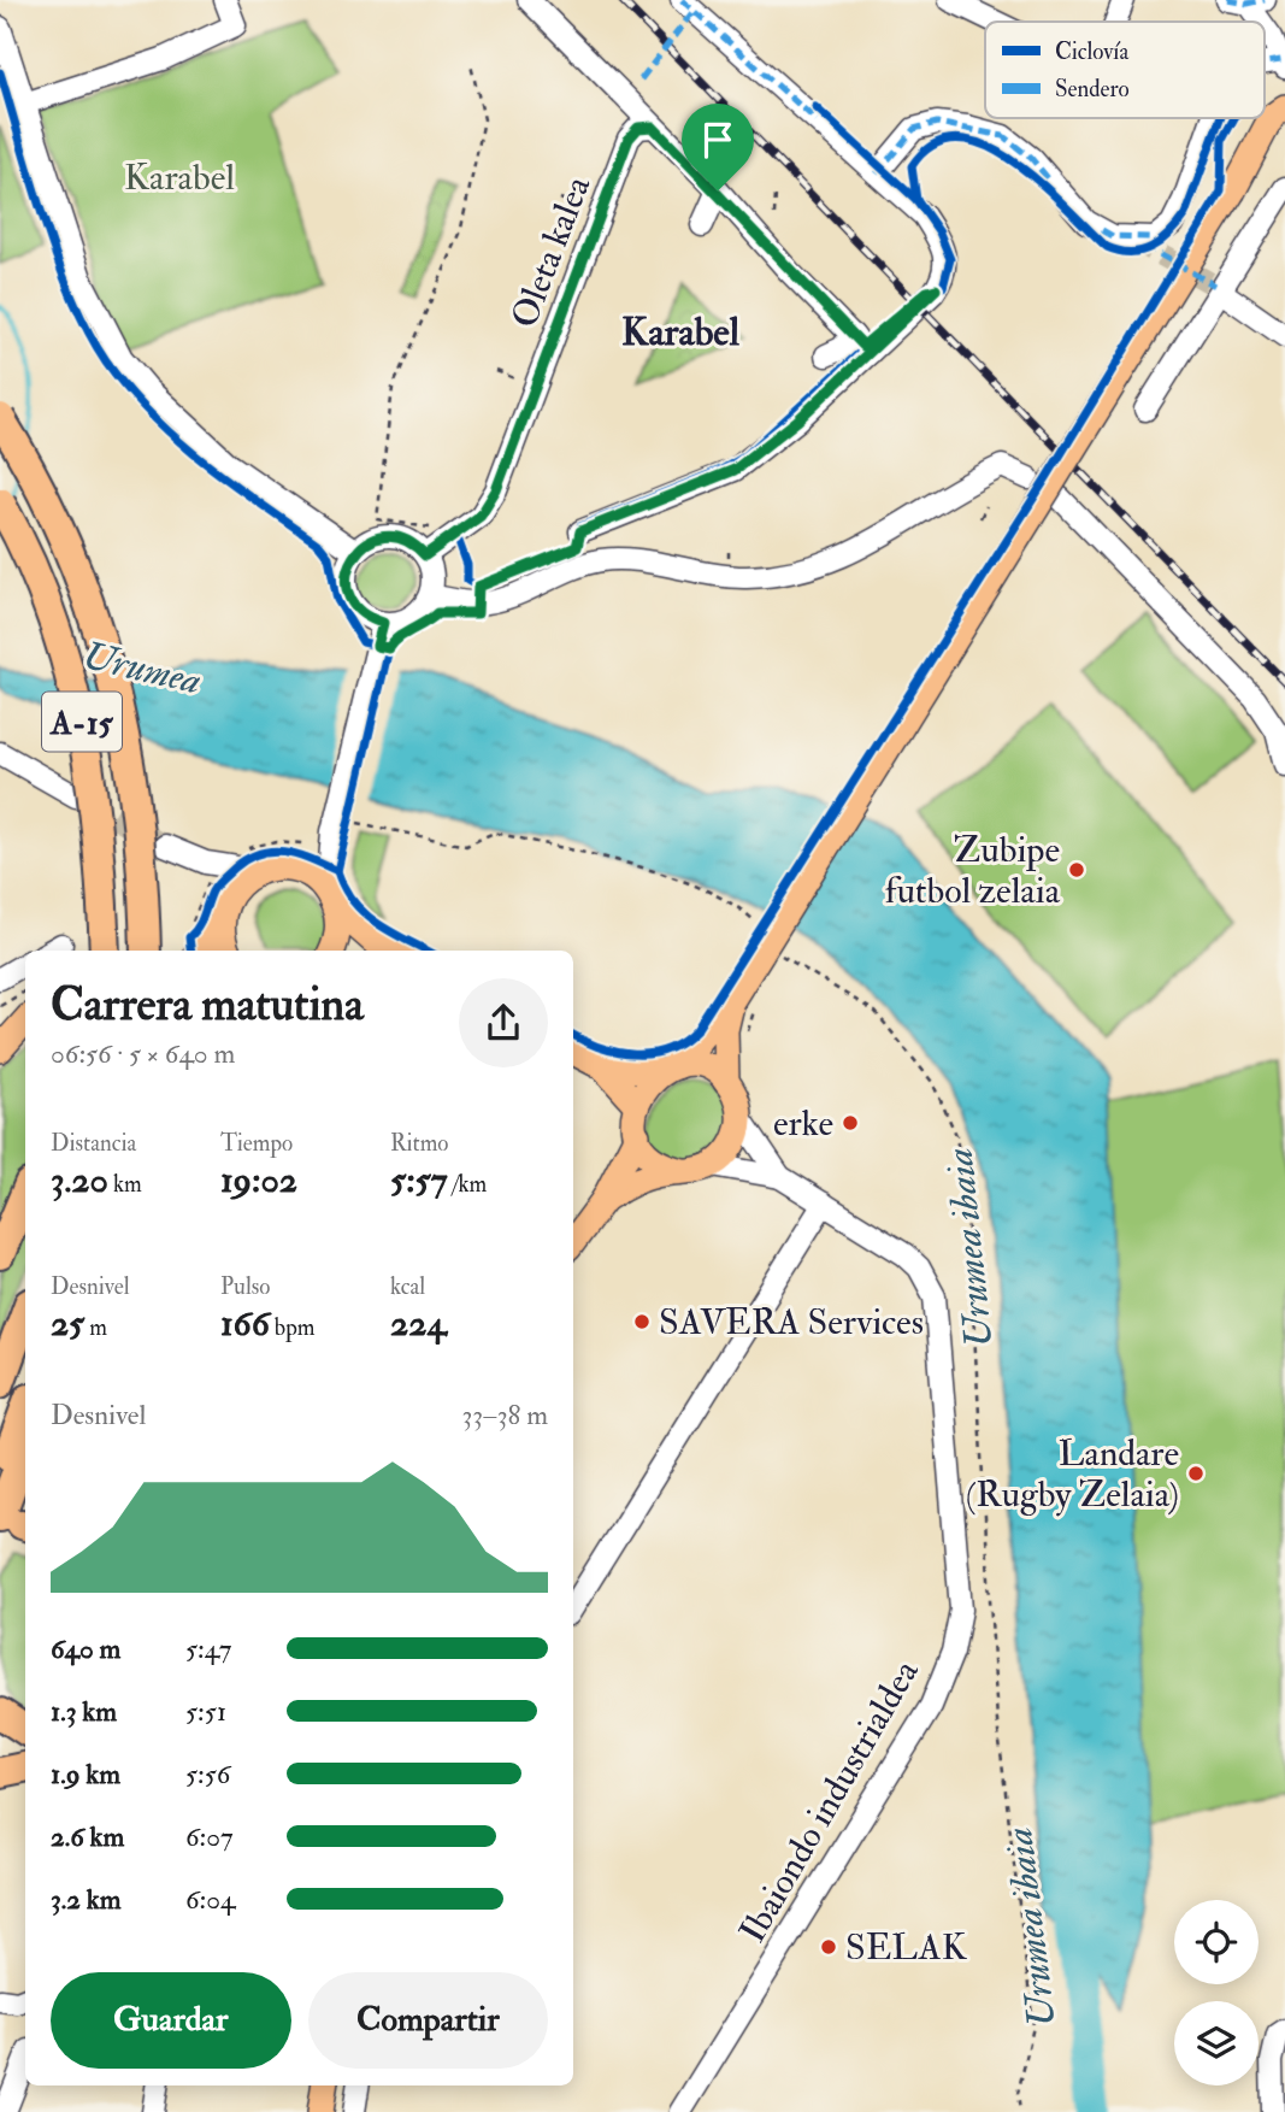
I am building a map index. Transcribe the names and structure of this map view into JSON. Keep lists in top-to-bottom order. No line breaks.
{"streets":{"highway":["A-15"],"street":["Oleta kalea","Ibaiondo industrialdea"]},"districts":["Karabel"],"water":["Urumea","Urumea ibaia"],"parks":["Karabel"],"places":["Zubipe futbol zelaia","erke","SAVERA Services","Landare (Rugby Zelaia)","SELAK"],"legend":["Ciclovía","Sendero"],"page":{"heading":["Carrera matutina","06:56 · 5 × 640 m"],"stats":[["Distancia","3.20 km"],["Tiempo","19:02"],["Ritmo","5:57 /km"],["Desnivel","25 m"],["Pulso","166 bpm"],["kcal","224"]],"chart":["Desnivel","33–38 m"],"list":[{"name":"640 m","note":"5:47"},{"name":"1.3 km","note":"5:51"},{"name":"1.9 km","note":"5:56"},{"name":"2.6 km","note":"6:07"},{"name":"3.2 km","note":"6:04"}],"buttons":["Guardar","Compartir"]}}
